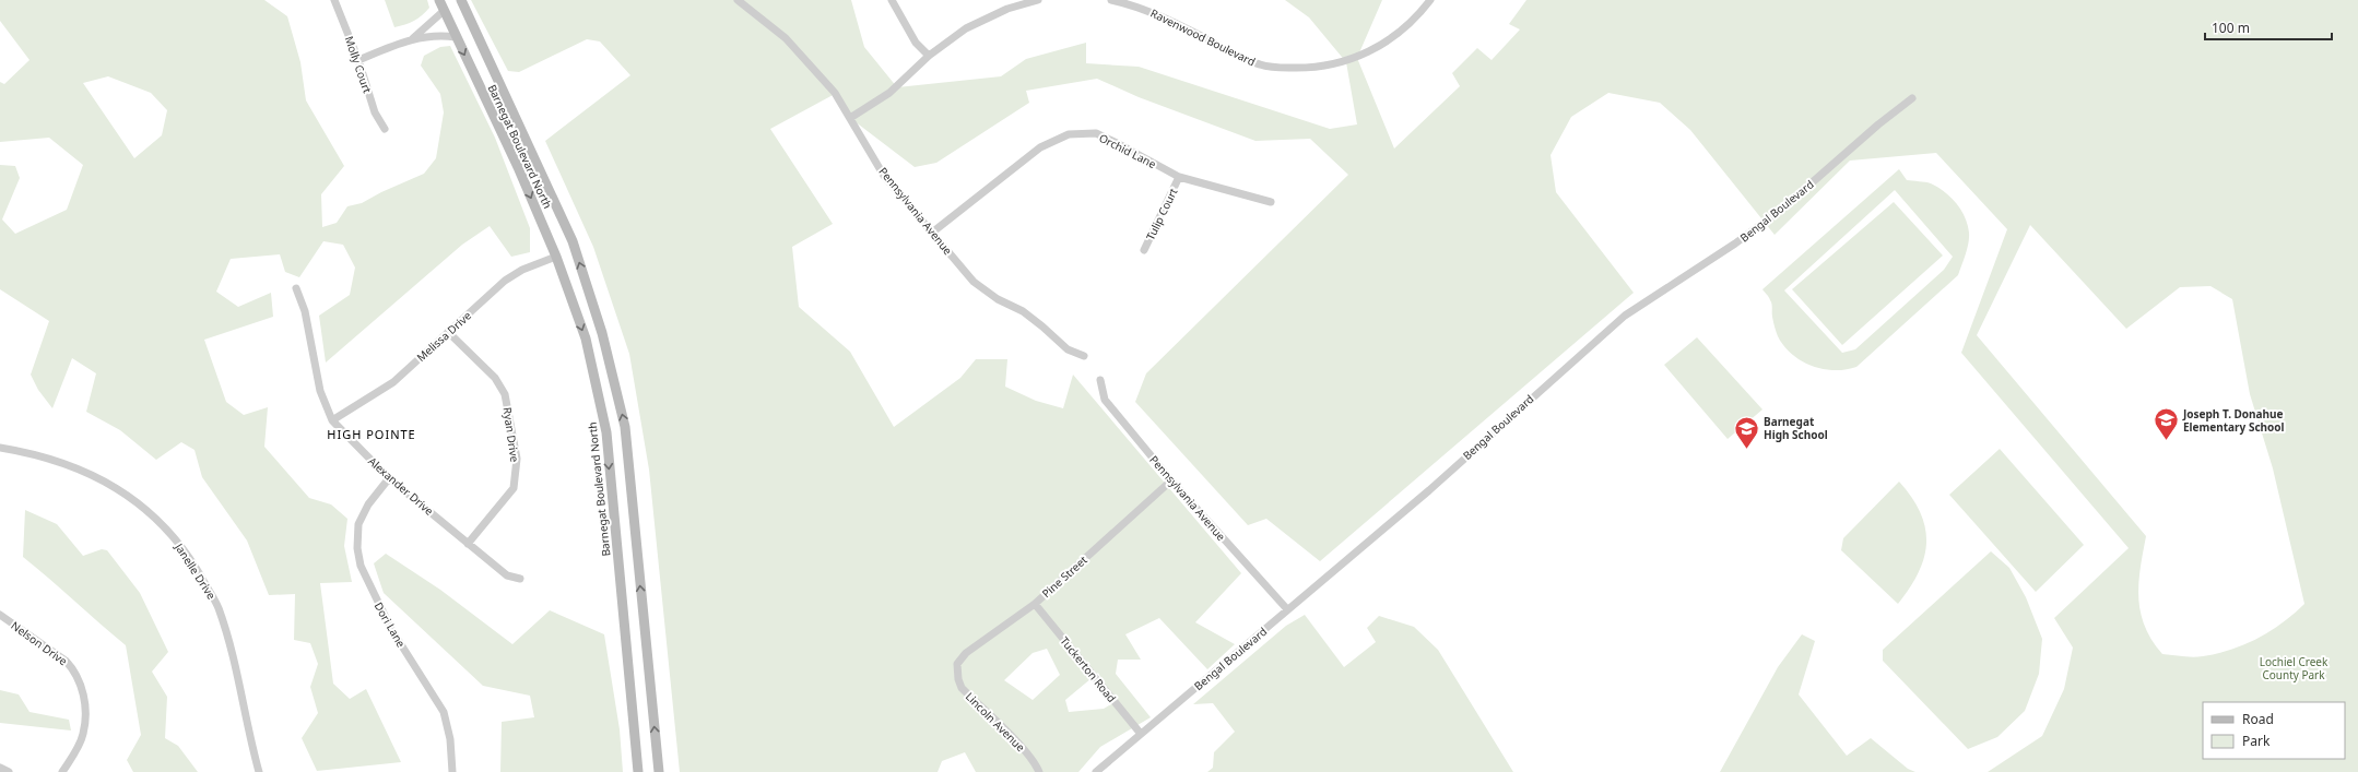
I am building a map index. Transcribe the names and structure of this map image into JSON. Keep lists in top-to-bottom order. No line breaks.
{"streets":{"street":["Ravenwood Boulevard","Molly Court","Barnegat Boulevard North","Orchid Lane","Pennsylvania Avenue","Bengal Boulevard","Tulip Court","Melissa Drive","Ryan Drive","Alexander Drive","Janelle Drive","Pine Street","Dori Lane","Nelson Drive","Tuckerton Road","Lincoln Avenue"]},"crossings":[["Barnegat Boulevard North","Melissa Drive"],["Orchid Lane","Pennsylvania Avenue"],["Orchid Lane","Tulip Court"],["Pennsylvania Avenue","Bengal Boulevard"],["Pennsylvania Avenue","Pine Street"],["Bengal Boulevard","Tuckerton Road"],["Melissa Drive","Ryan Drive"],["Melissa Drive","Alexander Drive"],["Ryan Drive","Alexander Drive"],["Alexander Drive","Dori Lane"],["Pine Street","Tuckerton Road"],["Pine Street","Lincoln Avenue"]],"districts":["HIGH POINTE"],"parks":["Lochiel Creek County Park"],"places":{"school or university":["Joseph T. Donahue Elementary School","Barnegat High School"]},"legend":["Road","Park"],"scale_bar":"100 m"}
